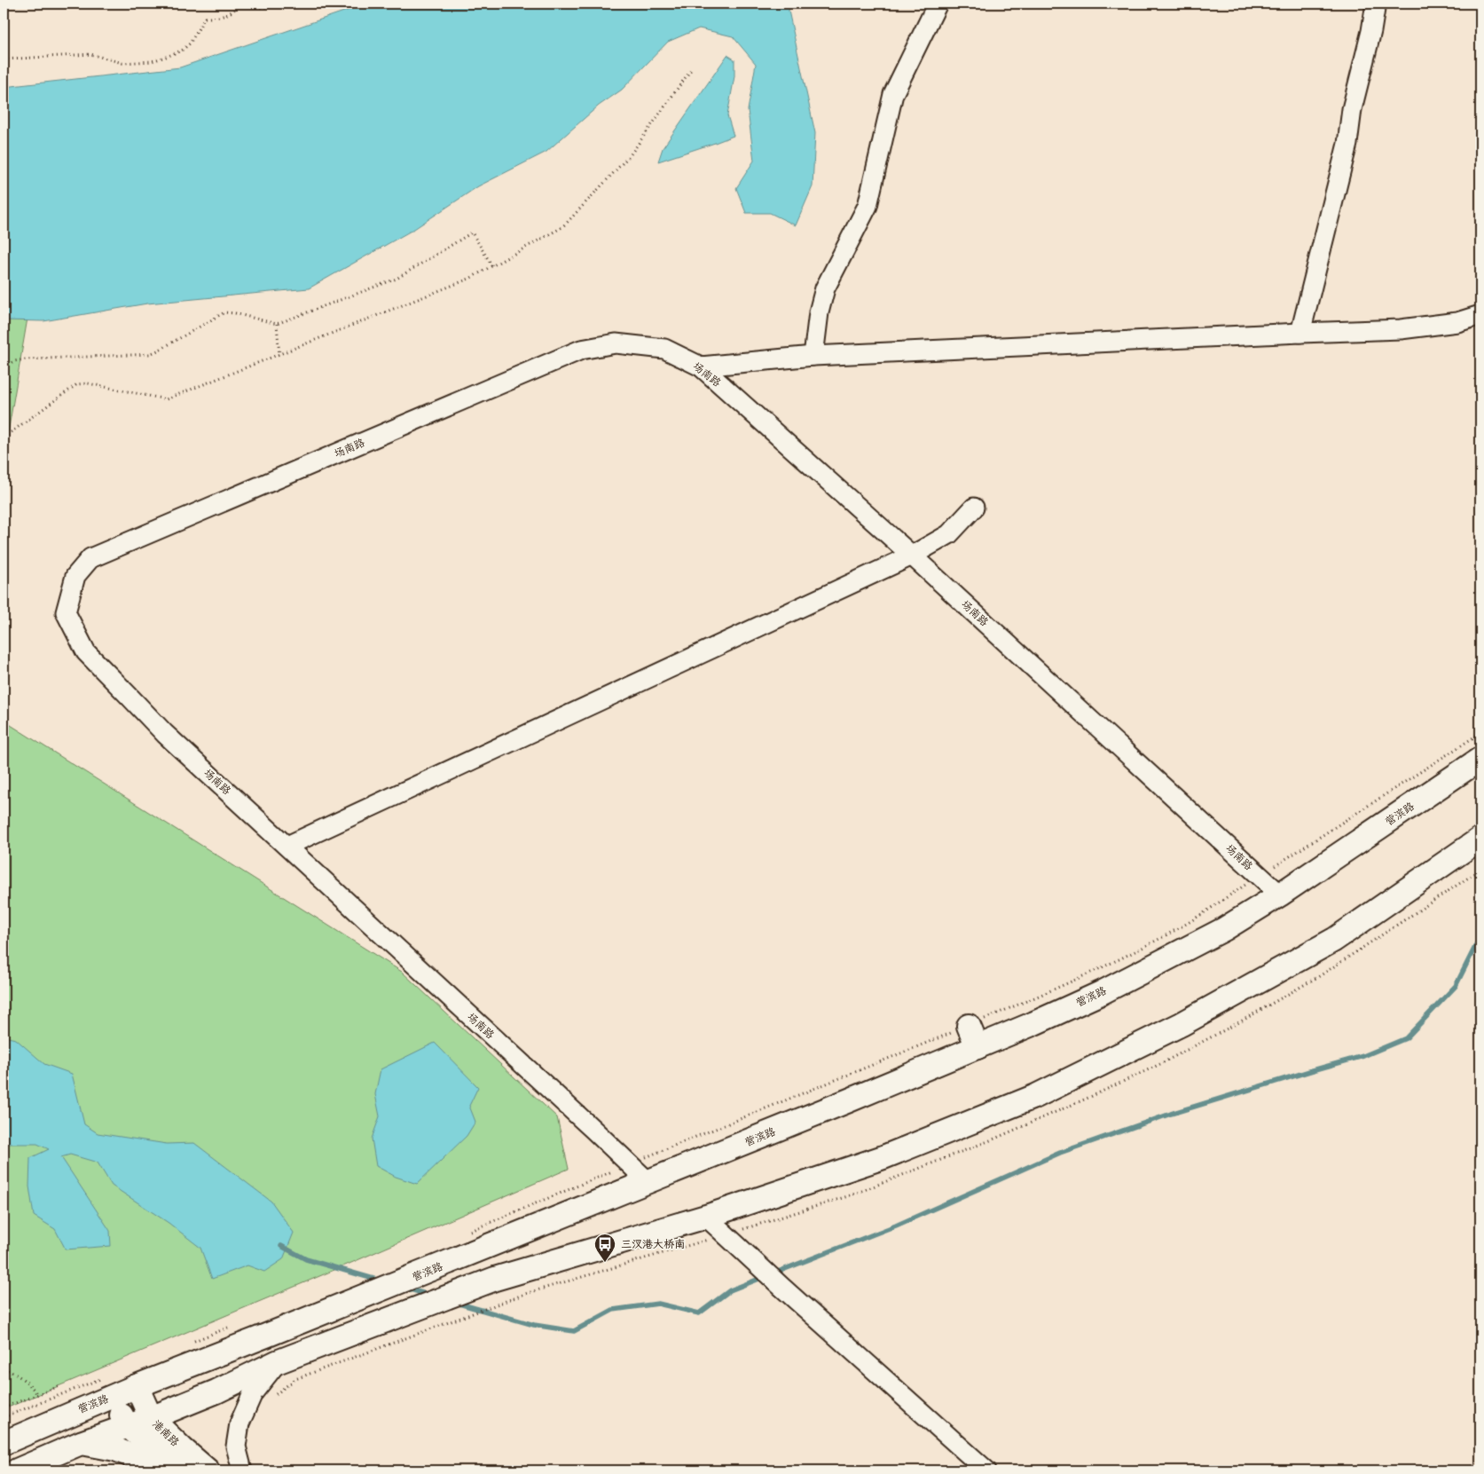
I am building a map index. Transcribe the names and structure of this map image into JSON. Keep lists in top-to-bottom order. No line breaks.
{"streets":{"main road":["营滨路","港南路"],"street":["场南路"]},"crossings":[["场南路","营滨路"],["营滨路","港南路"]],"places":{"bus stop":["三汊港大桥南"]}}
